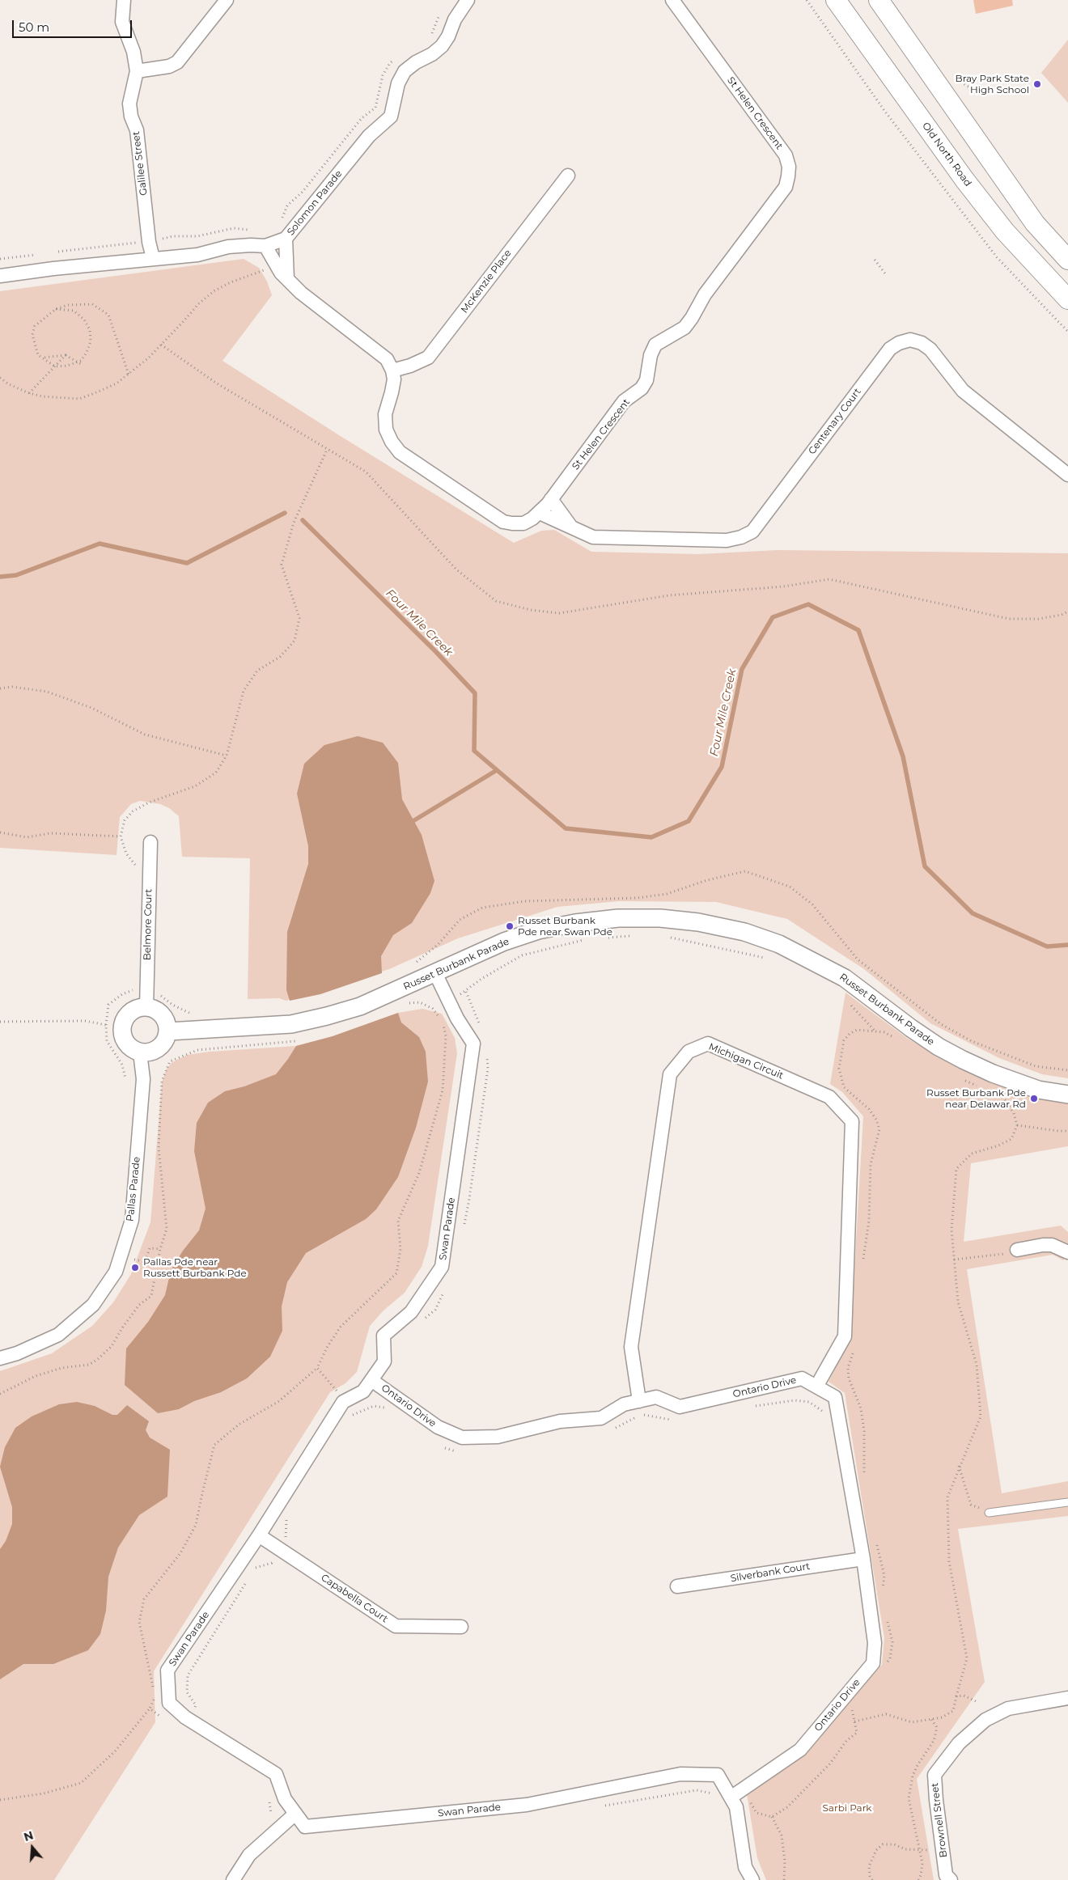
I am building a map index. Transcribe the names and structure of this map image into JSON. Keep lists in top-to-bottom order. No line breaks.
{"streets":{"main road":["Old North Road"],"street":["St Helen Crescent","Galilee Street","Solomon Parade","McKenzie Place","Centenary Court","Belmore Court","Russet Burbank Parade","Michigan Circuit","Pallas Parade","Swan Parade","Ontario Drive","Silverbank Court","Capabella Court","Brownell Street"]},"crossings":[["St Helen Crescent","McKenzie Place"],["St Helen Crescent","Centenary Court"],["Galilee Street","Solomon Parade"],["Belmore Court","Russet Burbank Parade"],["Belmore Court","Pallas Parade"],["Russet Burbank Parade","Pallas Parade"],["Russet Burbank Parade","Swan Parade"],["Michigan Circuit","Ontario Drive"],["Swan Parade","Ontario Drive"],["Swan Parade","Capabella Court"],["Ontario Drive","Silverbank Court"]],"water":["Four Mile Creek"],"parks":["Sarbi Park"],"places":["Bray Park State High School","Russet Burbank Pde near Swan Pde","Russet Burbank Pde near Delawar Rd","Pallas Pde near Russett Burbank Pde"],"scale_bar":"50 m","north":"top"}
